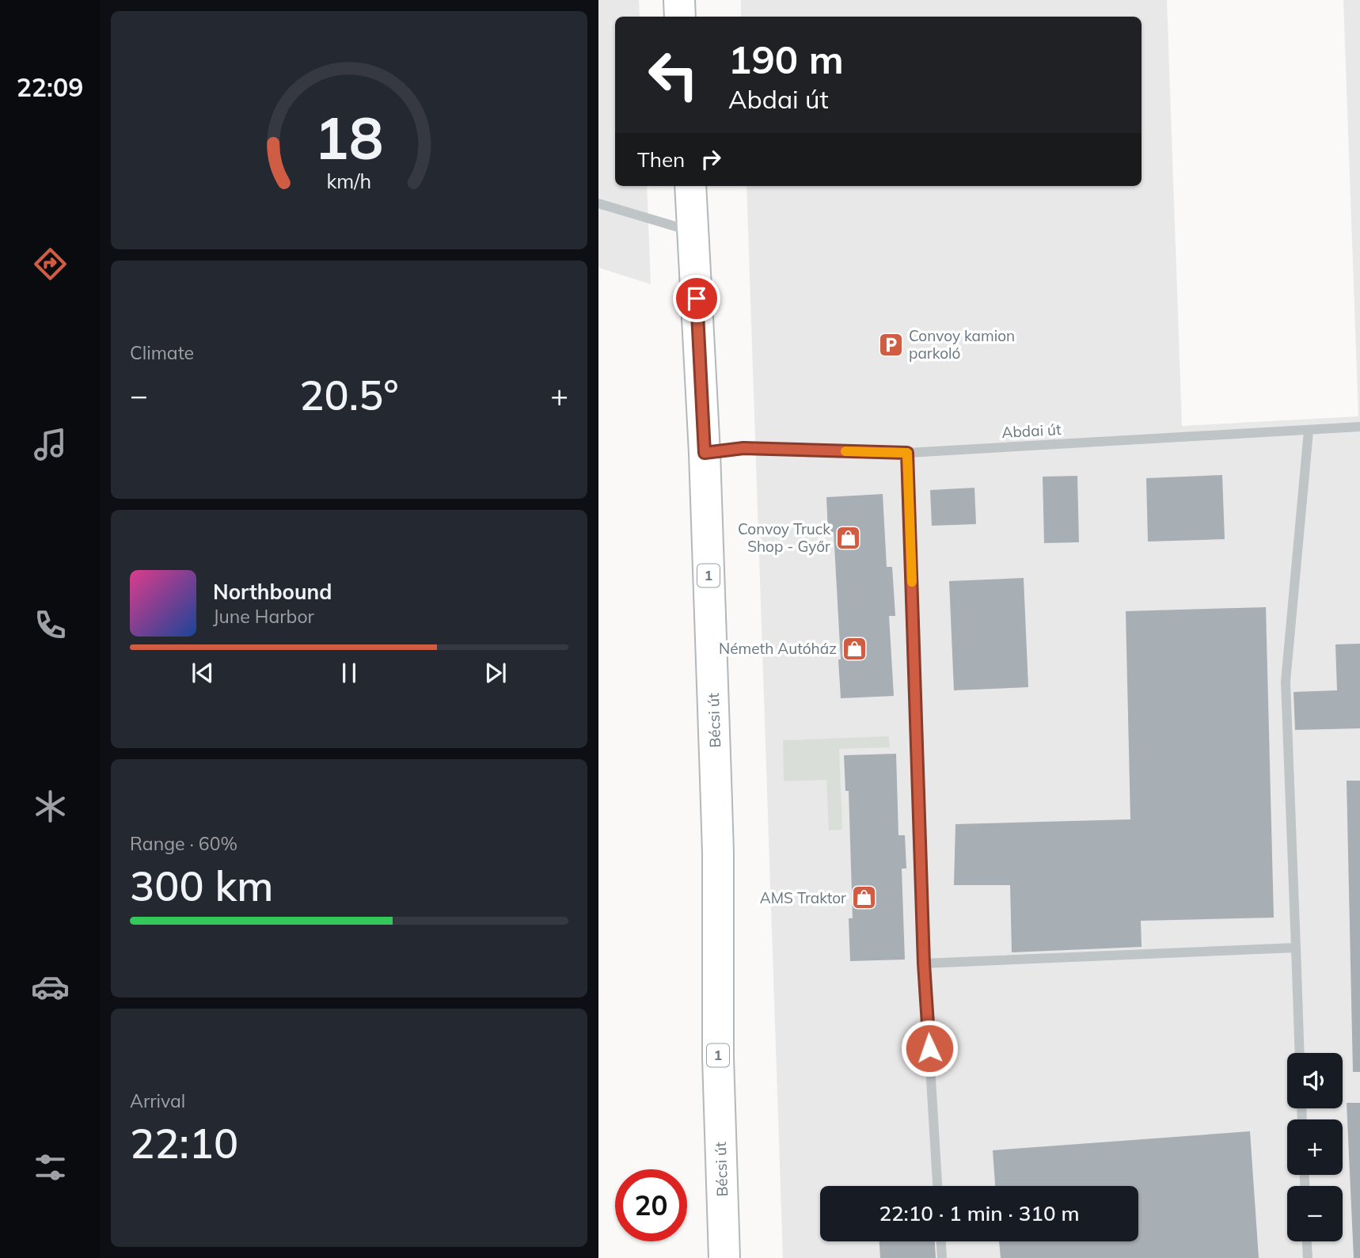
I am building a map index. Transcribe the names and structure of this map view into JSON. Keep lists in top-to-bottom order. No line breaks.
{"streets":{"main road":["1","Bécsi út"],"lane":["Abdai út"]},"crossings":[["Abdai út","Bécsi út"]],"places":{"parking":["Convoy kamion parkoló"],"shop":["Convoy Truck Shop - Győr","Németh Autóház","AMS Traktor"]},"page":{"tabs":"22:09","turn":["190 m","Abdai út"],"then":"Then","tile":["Climate",["Range · 60%","300 km"],["Arrival","22:10"]],"heat":["−","20.5°","+"],"song":["Northbound","June Harbor"],"map_buttons":["+","−"],"limit":"20","trip":"22:10 · 1 min · 310 m","gauge":["18","km/h"]}}
